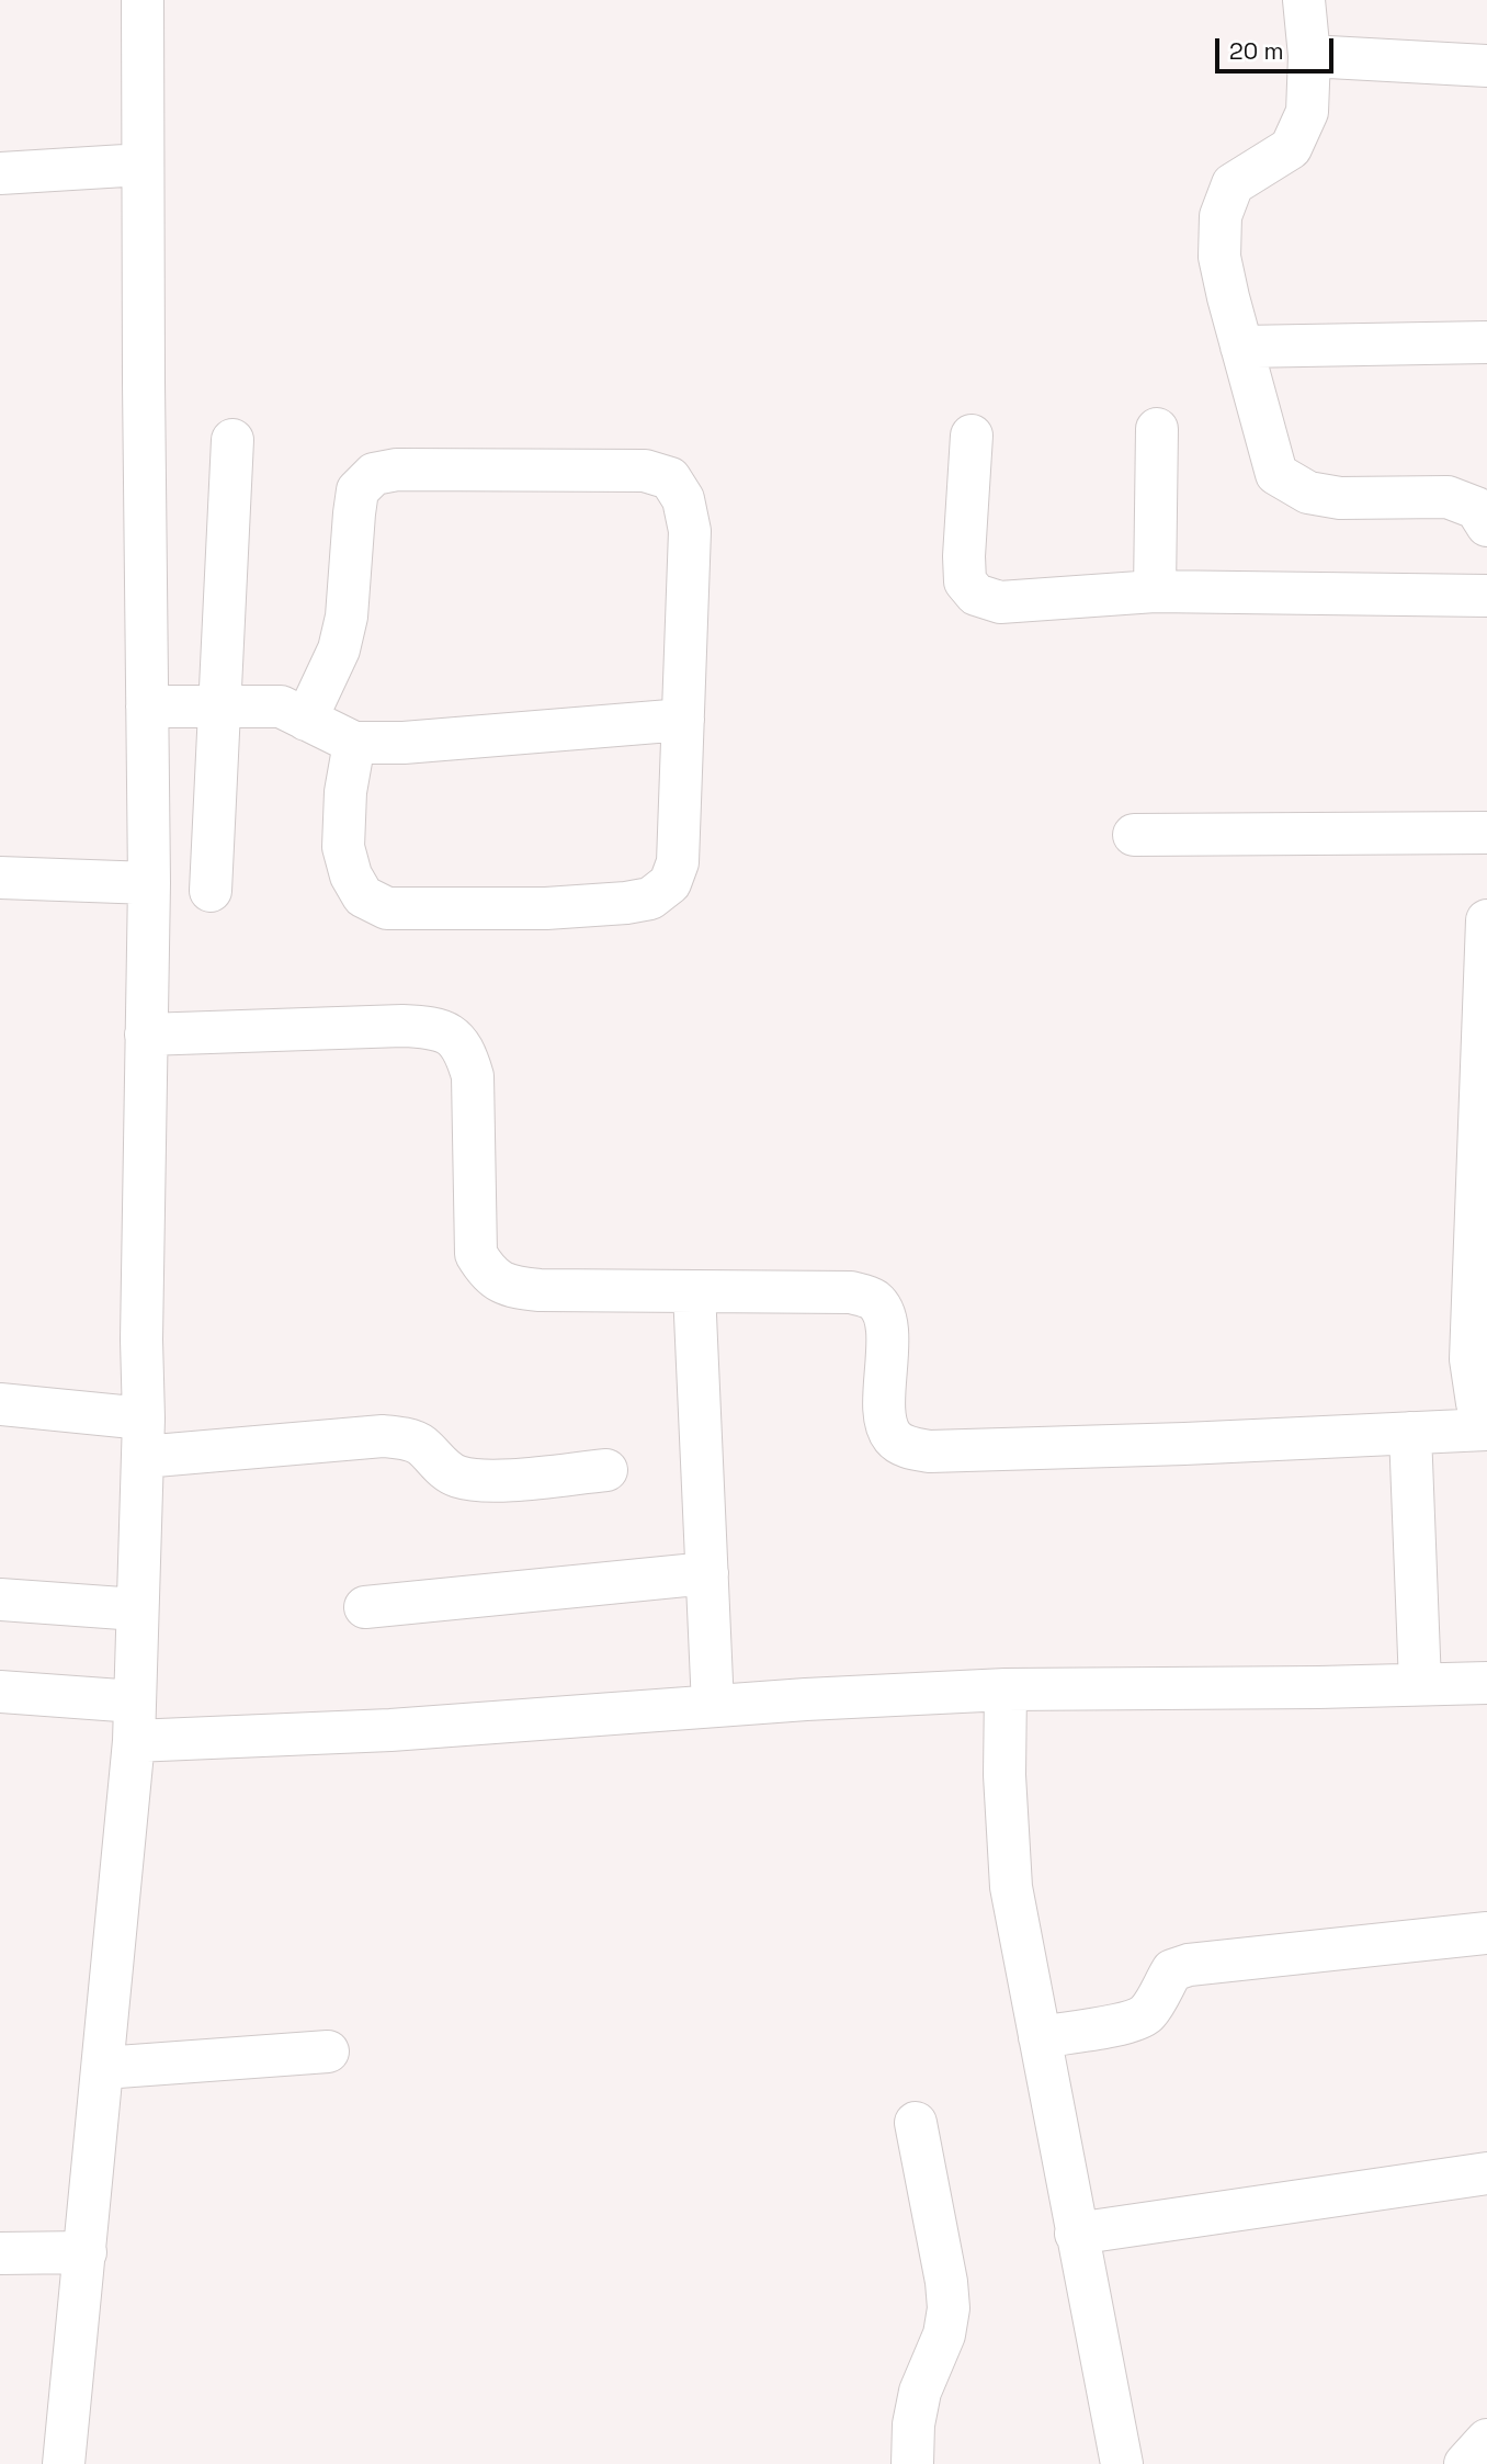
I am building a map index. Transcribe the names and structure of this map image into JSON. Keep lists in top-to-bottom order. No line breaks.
{"scale_bar":"20 m"}
